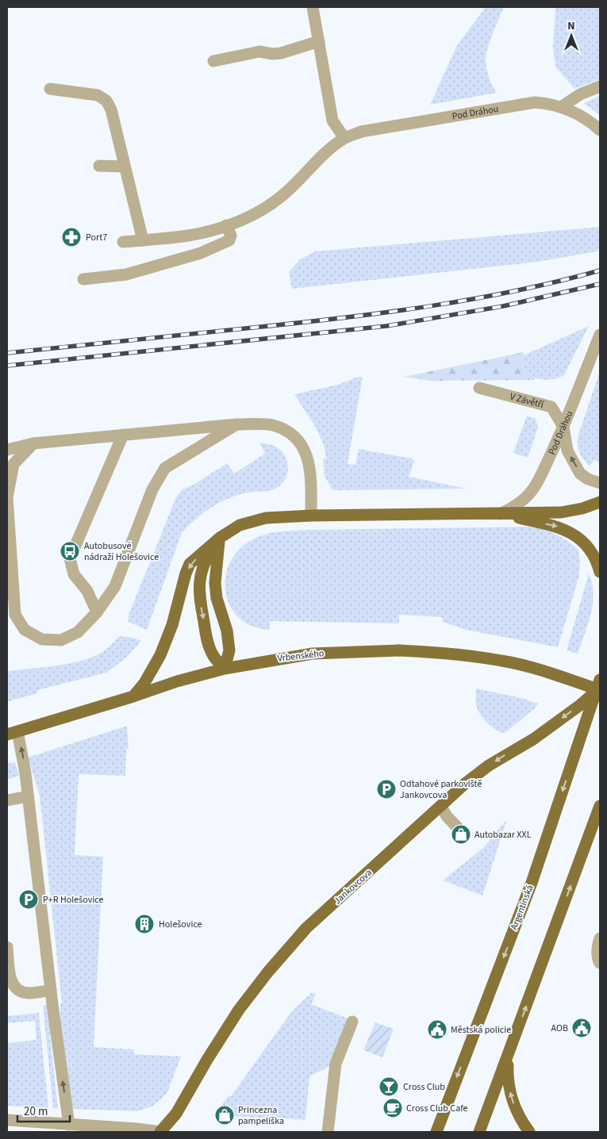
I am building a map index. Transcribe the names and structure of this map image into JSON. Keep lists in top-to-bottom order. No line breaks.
{"streets":{"main road":["Vrbenského","Jankovcova","Argentinská"],"street":["Pod Dráhou","V Závětří"]},"crossings":[["Pod Dráhou","V Závětří"],["Vrbenského","Jankovcova"],["Vrbenského","Argentinská"],["Jankovcova","Argentinská"]],"one_way":["V Závětří"],"places":{"pharmacy":["Port7"],"bus stop":["Autobusové nádraží Holešovice"],"parking":["Odtahové parkoviště Jankovcova","P+R Holešovice"],"shop":["Autobazar XXL","Princezna pampeliška"],"building":["Holešovice"],"public building":["AOB","Městská policie"],"bar":["Cross Club"],"cafe":["Cross Club Cafe"]},"scale_bar":"20 m","north":"top"}
